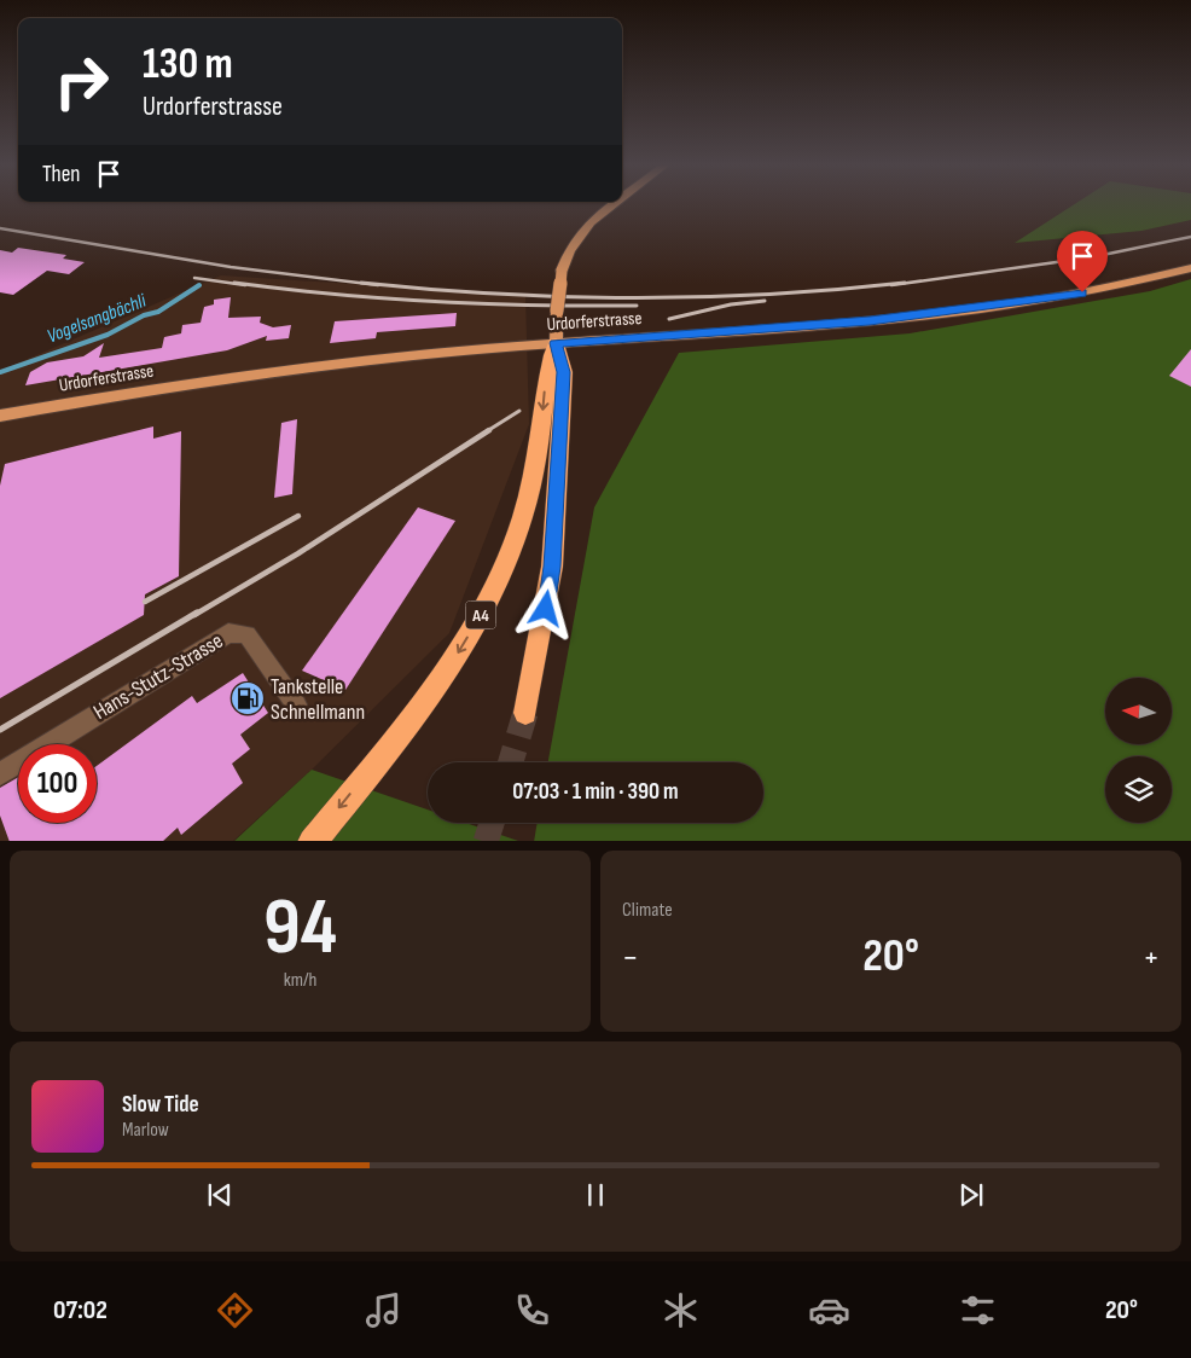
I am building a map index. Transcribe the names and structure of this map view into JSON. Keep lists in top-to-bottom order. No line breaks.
{"streets":{"highway":["A4"],"main road":["Urdorferstrasse"],"street":["Hans-Stutz-Strasse"]},"crossings":[["Urdorferstrasse","A4"]],"water":["Vogelsangbächli"],"places":{"fuel station":["Tankstelle Schnellmann"]},"north":"left","page":{"turn":["130 m","Urdorferstrasse"],"then":"Then","limit":"100","trip":"07:03 · 1 min · 390 m","tile":[["94","km/h"],"Climate"],"heat":["−","20°","+"],"song":["Slow Tide","Marlow"],"tabs":["07:02","20°"]}}
